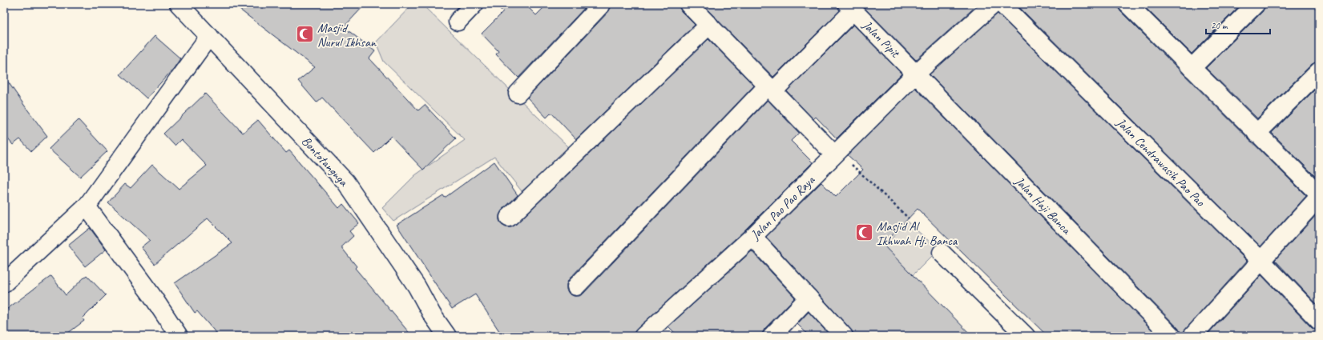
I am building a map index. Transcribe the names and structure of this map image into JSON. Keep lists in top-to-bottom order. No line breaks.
{"streets":{"street":["Jalan Pipit","Bontotangnga","Jalan Cendrawasih Pao Pao","Jalan Haji Banca","Jalan Pao Pao Raya"]},"crossings":[["Jalan Pipit","Jalan Haji Banca"],["Jalan Pipit","Jalan Pao Pao Raya"],["Jalan Haji Banca","Jalan Pao Pao Raya"]],"places":{"mosque":["Masjid Nurul Ikhsan","Masjid Al Ikhwah Hj. Banca"]},"scale_bar":"20 m"}
